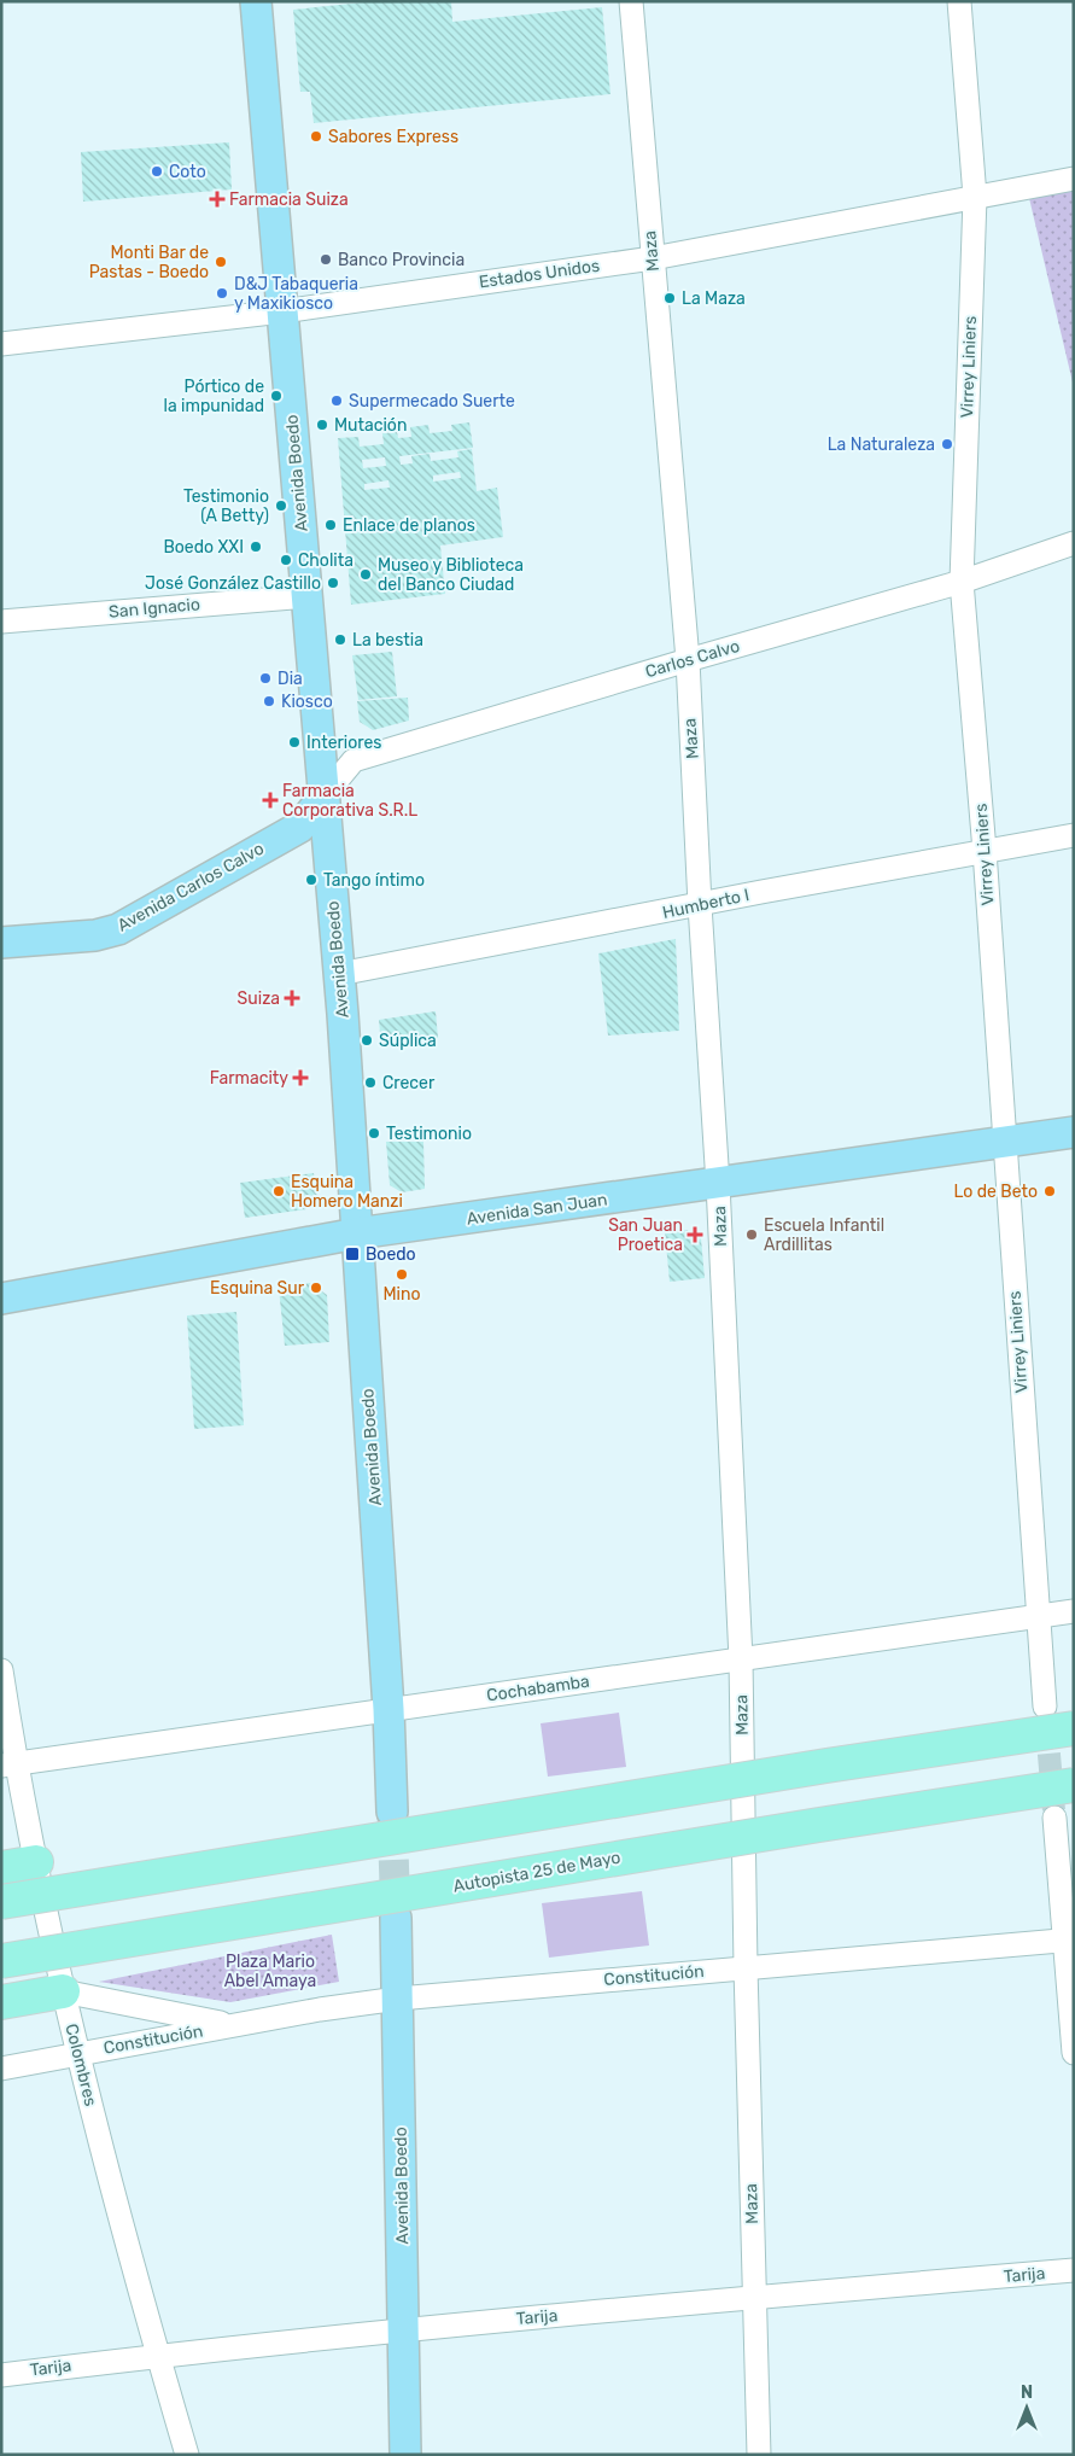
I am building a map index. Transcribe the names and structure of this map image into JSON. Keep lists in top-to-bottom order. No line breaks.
{"streets":{"highway":["Autopista 25 de Mayo"],"main road":["Avenida Boedo","Avenida Carlos Calvo","Avenida San Juan"],"street":["Maza","Estados Unidos","Virrey Liniers","San Ignacio","Carlos Calvo","Humberto I","Cochabamba","Constitución","Colombres","Tarija"]},"crossings":[["Maza","Estados Unidos"],["Maza","Carlos Calvo"],["Maza","Humberto I"],["Maza","Avenida San Juan"],["Maza","Cochabamba"],["Maza","Constitución"],["Maza","Tarija"],["Estados Unidos","Virrey Liniers"],["Estados Unidos","Avenida Boedo"],["Virrey Liniers","Carlos Calvo"],["Virrey Liniers","Humberto I"],["Virrey Liniers","Avenida San Juan"],["Virrey Liniers","Cochabamba"],["Avenida Boedo","San Ignacio"],["Avenida Boedo","Carlos Calvo"],["Avenida Boedo","Avenida Carlos Calvo"],["Avenida Boedo","Humberto I"],["Avenida Boedo","Avenida San Juan"],["Avenida Boedo","Cochabamba"],["Avenida Boedo","Constitución"],["Avenida Boedo","Tarija"],["Carlos Calvo","Avenida Carlos Calvo"],["Cochabamba","Colombres"],["Constitución","Colombres"],["Colombres","Tarija"]],"parks":["Plaza Mario Abel Amaya"],"places":{"other":["Sabores Express","Coto","Banco Provincia","Monti Bar de Pastas - Boedo","D&J Tabaqueria y Maxikiosco","La Maza","Pórtico de la impunidad","Supermecado Suerte","Mutación","La Naturaleza","Testimonio (A Betty)","Enlace de planos","Boedo XXI","Cholita","Museo y Biblioteca del Banco Ciudad","José González Castillo","La bestia","Dia","Kiosco","Interiores","Tango íntimo","Súplica","Crecer","Testimonio","Esquina Homero Manzi","Lo de Beto","Escuela Infantil Ardillitas","Mino","Esquina Sur"],"health":["Farmacia Suiza","Farmacia Corporativa S.R.L","Suiza","Farmacity","San Juan Proetica"],"transit":["Boedo"]},"north":"top"}
